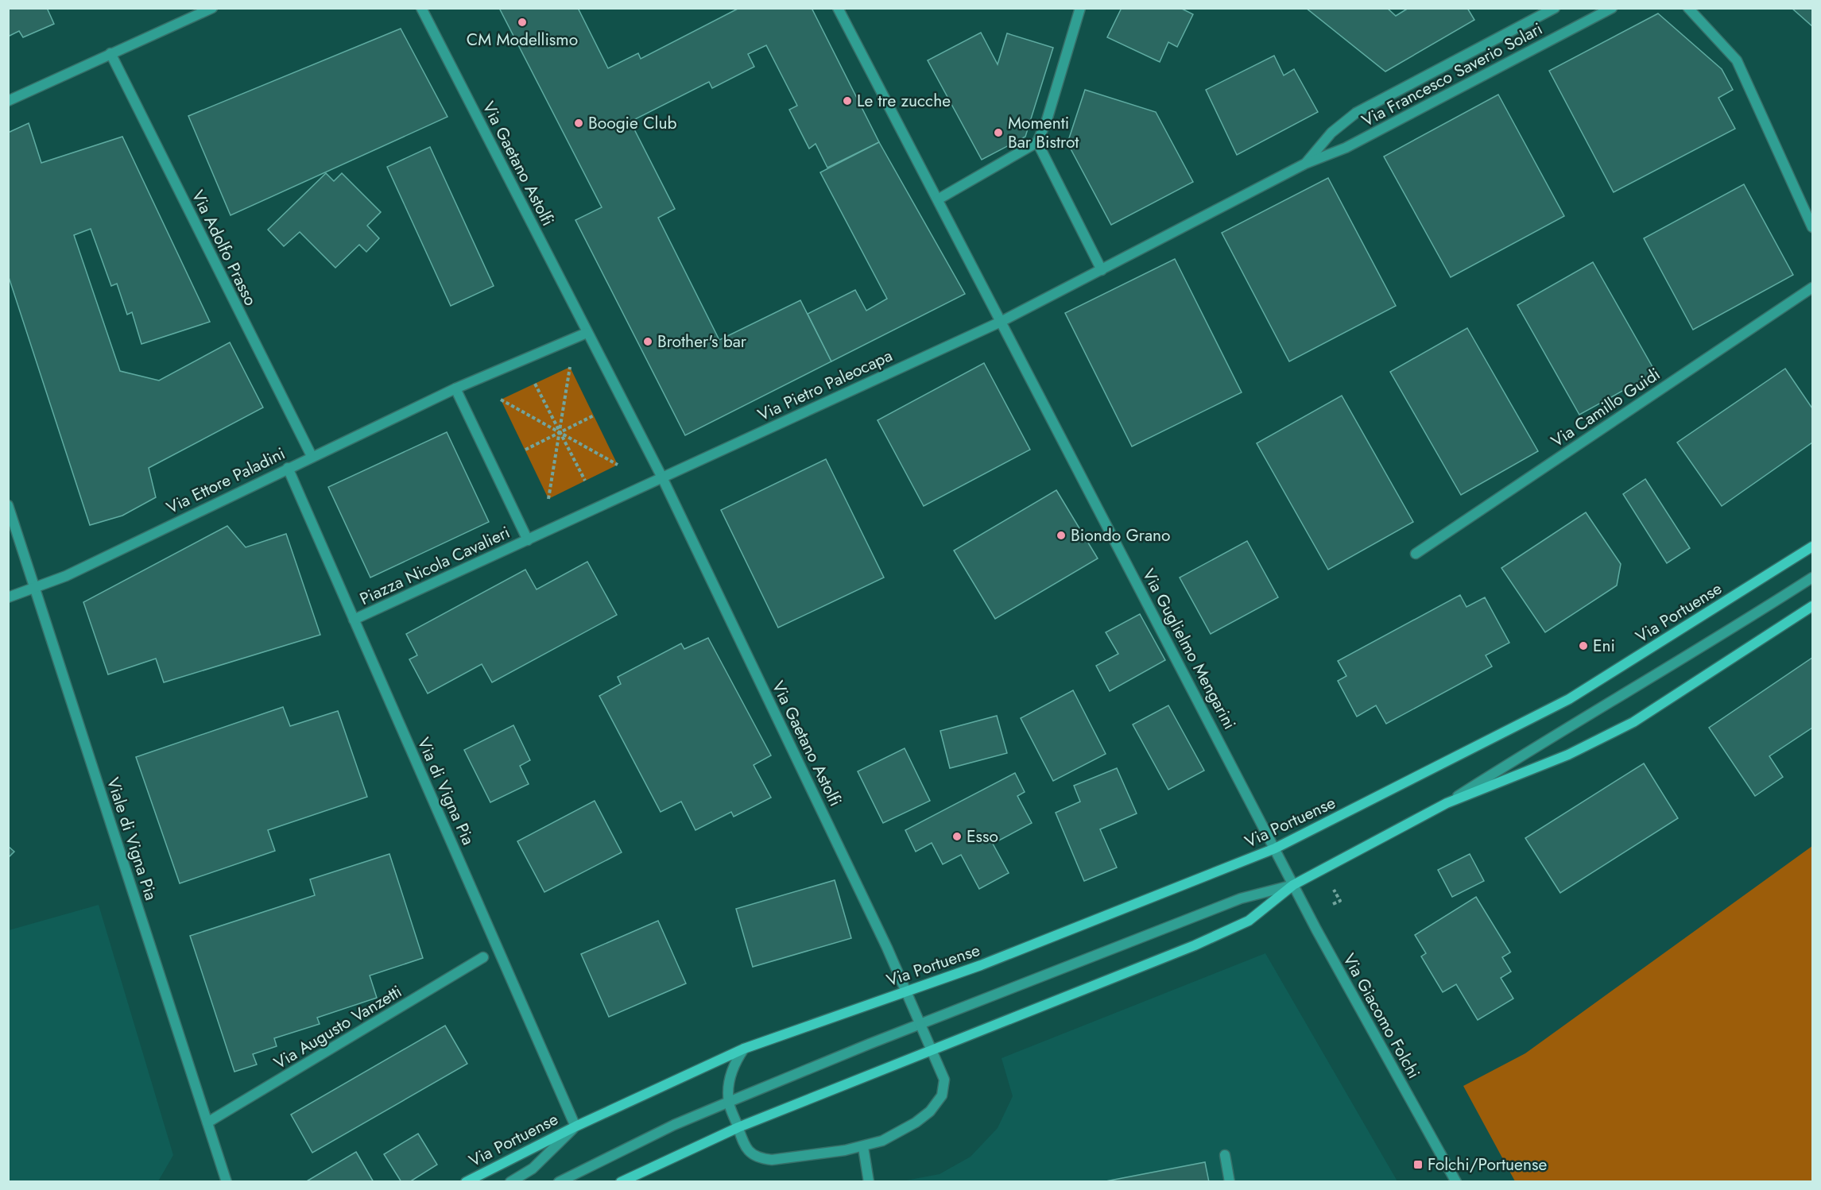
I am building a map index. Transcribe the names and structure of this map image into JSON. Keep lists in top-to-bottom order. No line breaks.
{"streets":{"main road":["Via Portuense"],"street":["Via Francesco Saverio Solari","Via Gaetano Astolfi","Via Adolfo Prasso","Via Pietro Paleocapa","Via Camillo Guidi","Via Ettore Paladini","Piazza Nicola Cavalieri","Via Guglielmo Mengarini","Via di Vigna Pia","Viale di Vigna Pia","Via Giacomo Folchi","Via Augusto Vanzetti"]},"crossings":[["Via Francesco Saverio Solari","Via Pietro Paleocapa"],["Via Gaetano Astolfi","Via Pietro Paleocapa"],["Via Gaetano Astolfi","Piazza Nicola Cavalieri"],["Via Gaetano Astolfi","Via Portuense"],["Via Adolfo Prasso","Via Ettore Paladini"],["Via Pietro Paleocapa","Piazza Nicola Cavalieri"],["Via Pietro Paleocapa","Via Guglielmo Mengarini"],["Via Ettore Paladini","Piazza Nicola Cavalieri"],["Via Ettore Paladini","Via di Vigna Pia"],["Via Ettore Paladini","Viale di Vigna Pia"],["Piazza Nicola Cavalieri","Via di Vigna Pia"],["Via Portuense","Via Guglielmo Mengarini"],["Via Portuense","Via di Vigna Pia"],["Via Guglielmo Mengarini","Via Giacomo Folchi"],["Viale di Vigna Pia","Via Augusto Vanzetti"]],"places":{"other":["CM Modellismo","Le tre zucche","Boogie Club","Momenti Bar Bistrot","Brother's bar","Biondo Grano","Eni","Esso"],"transit":["Folchi/Portuense"]}}
